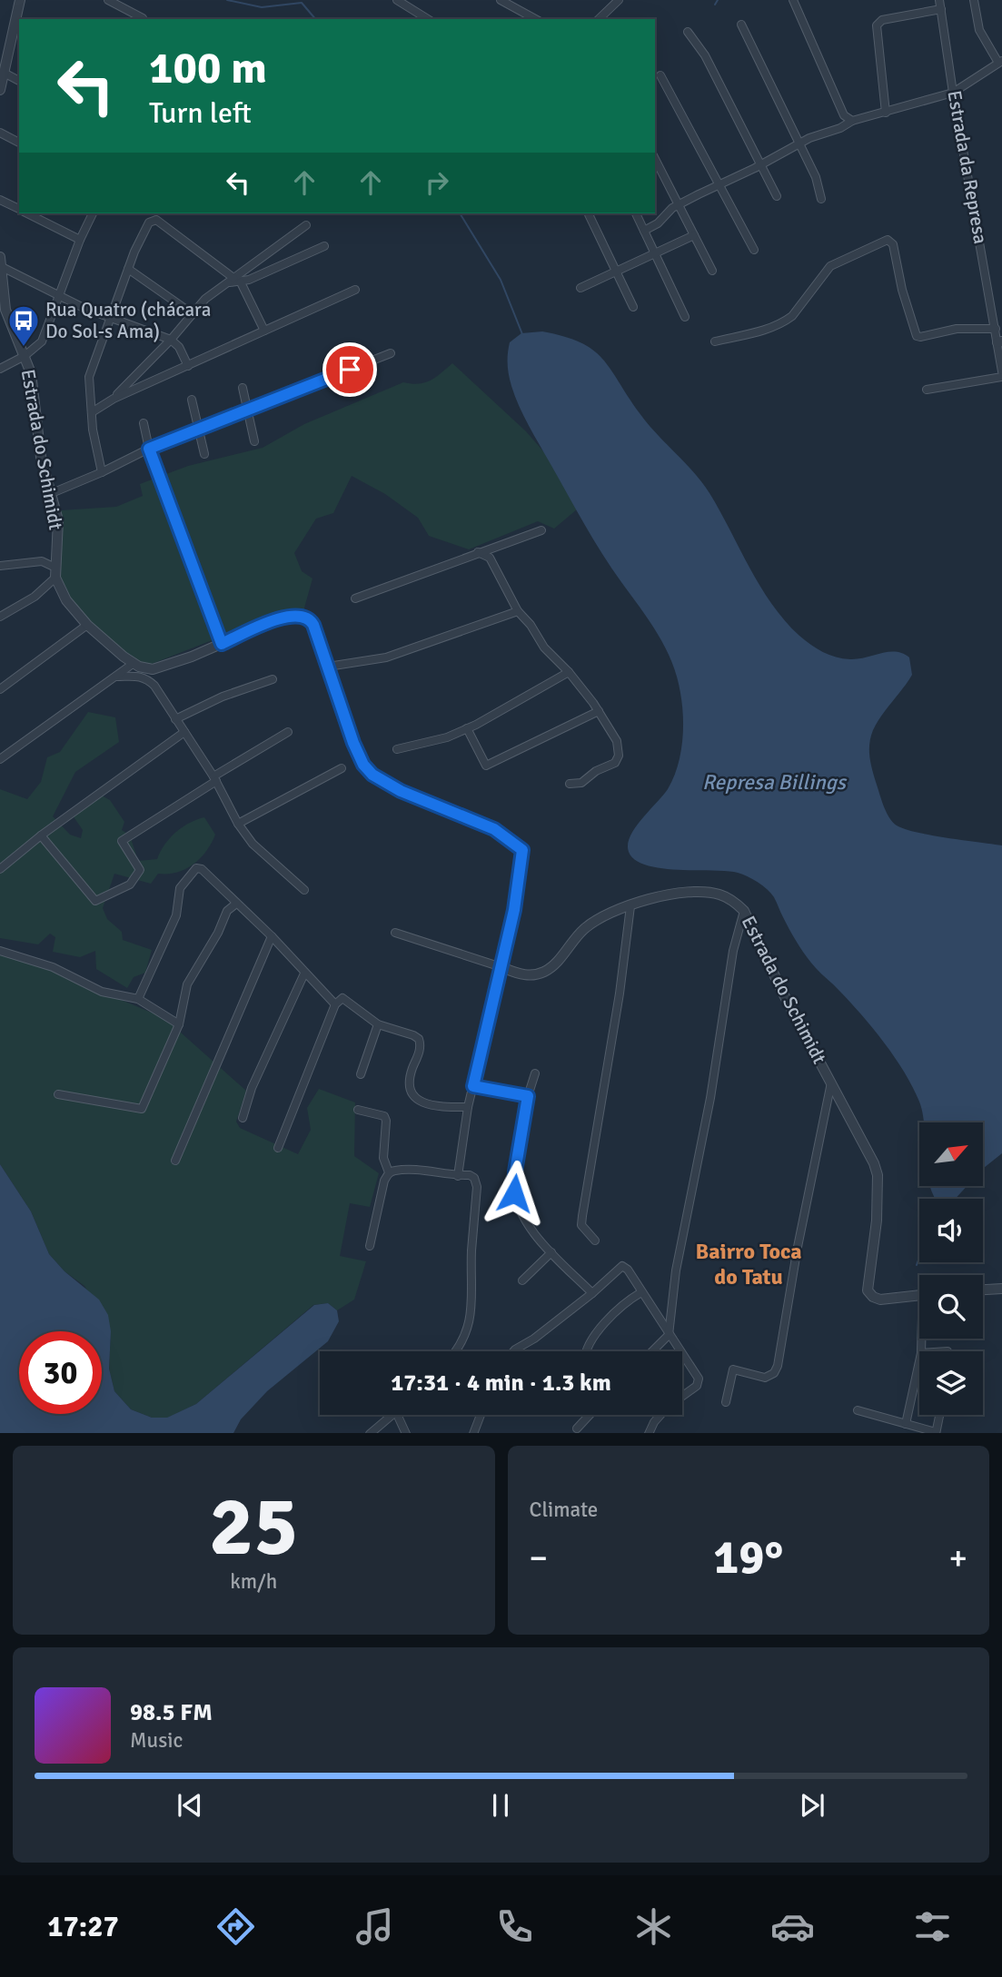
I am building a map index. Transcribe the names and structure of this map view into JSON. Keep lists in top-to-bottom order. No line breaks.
{"streets":{"street":["Estrada da Represa","Estrada do Schimidt"]},"districts":["Bairro Toca do Tatu"],"water":["Represa Billings"],"places":{"bus stop":["Rua Quatro (chácara Do Sol-s Ama)"]},"north":"top right","page":{"turn":["100 m","Turn left"],"limit":"30","trip":"17:31 · 4 min · 1.3 km","tile":[["25","km/h"],"Climate"],"heat":["−","19°","+"],"song":["98.5 FM","Music"],"tabs":"17:27"}}
